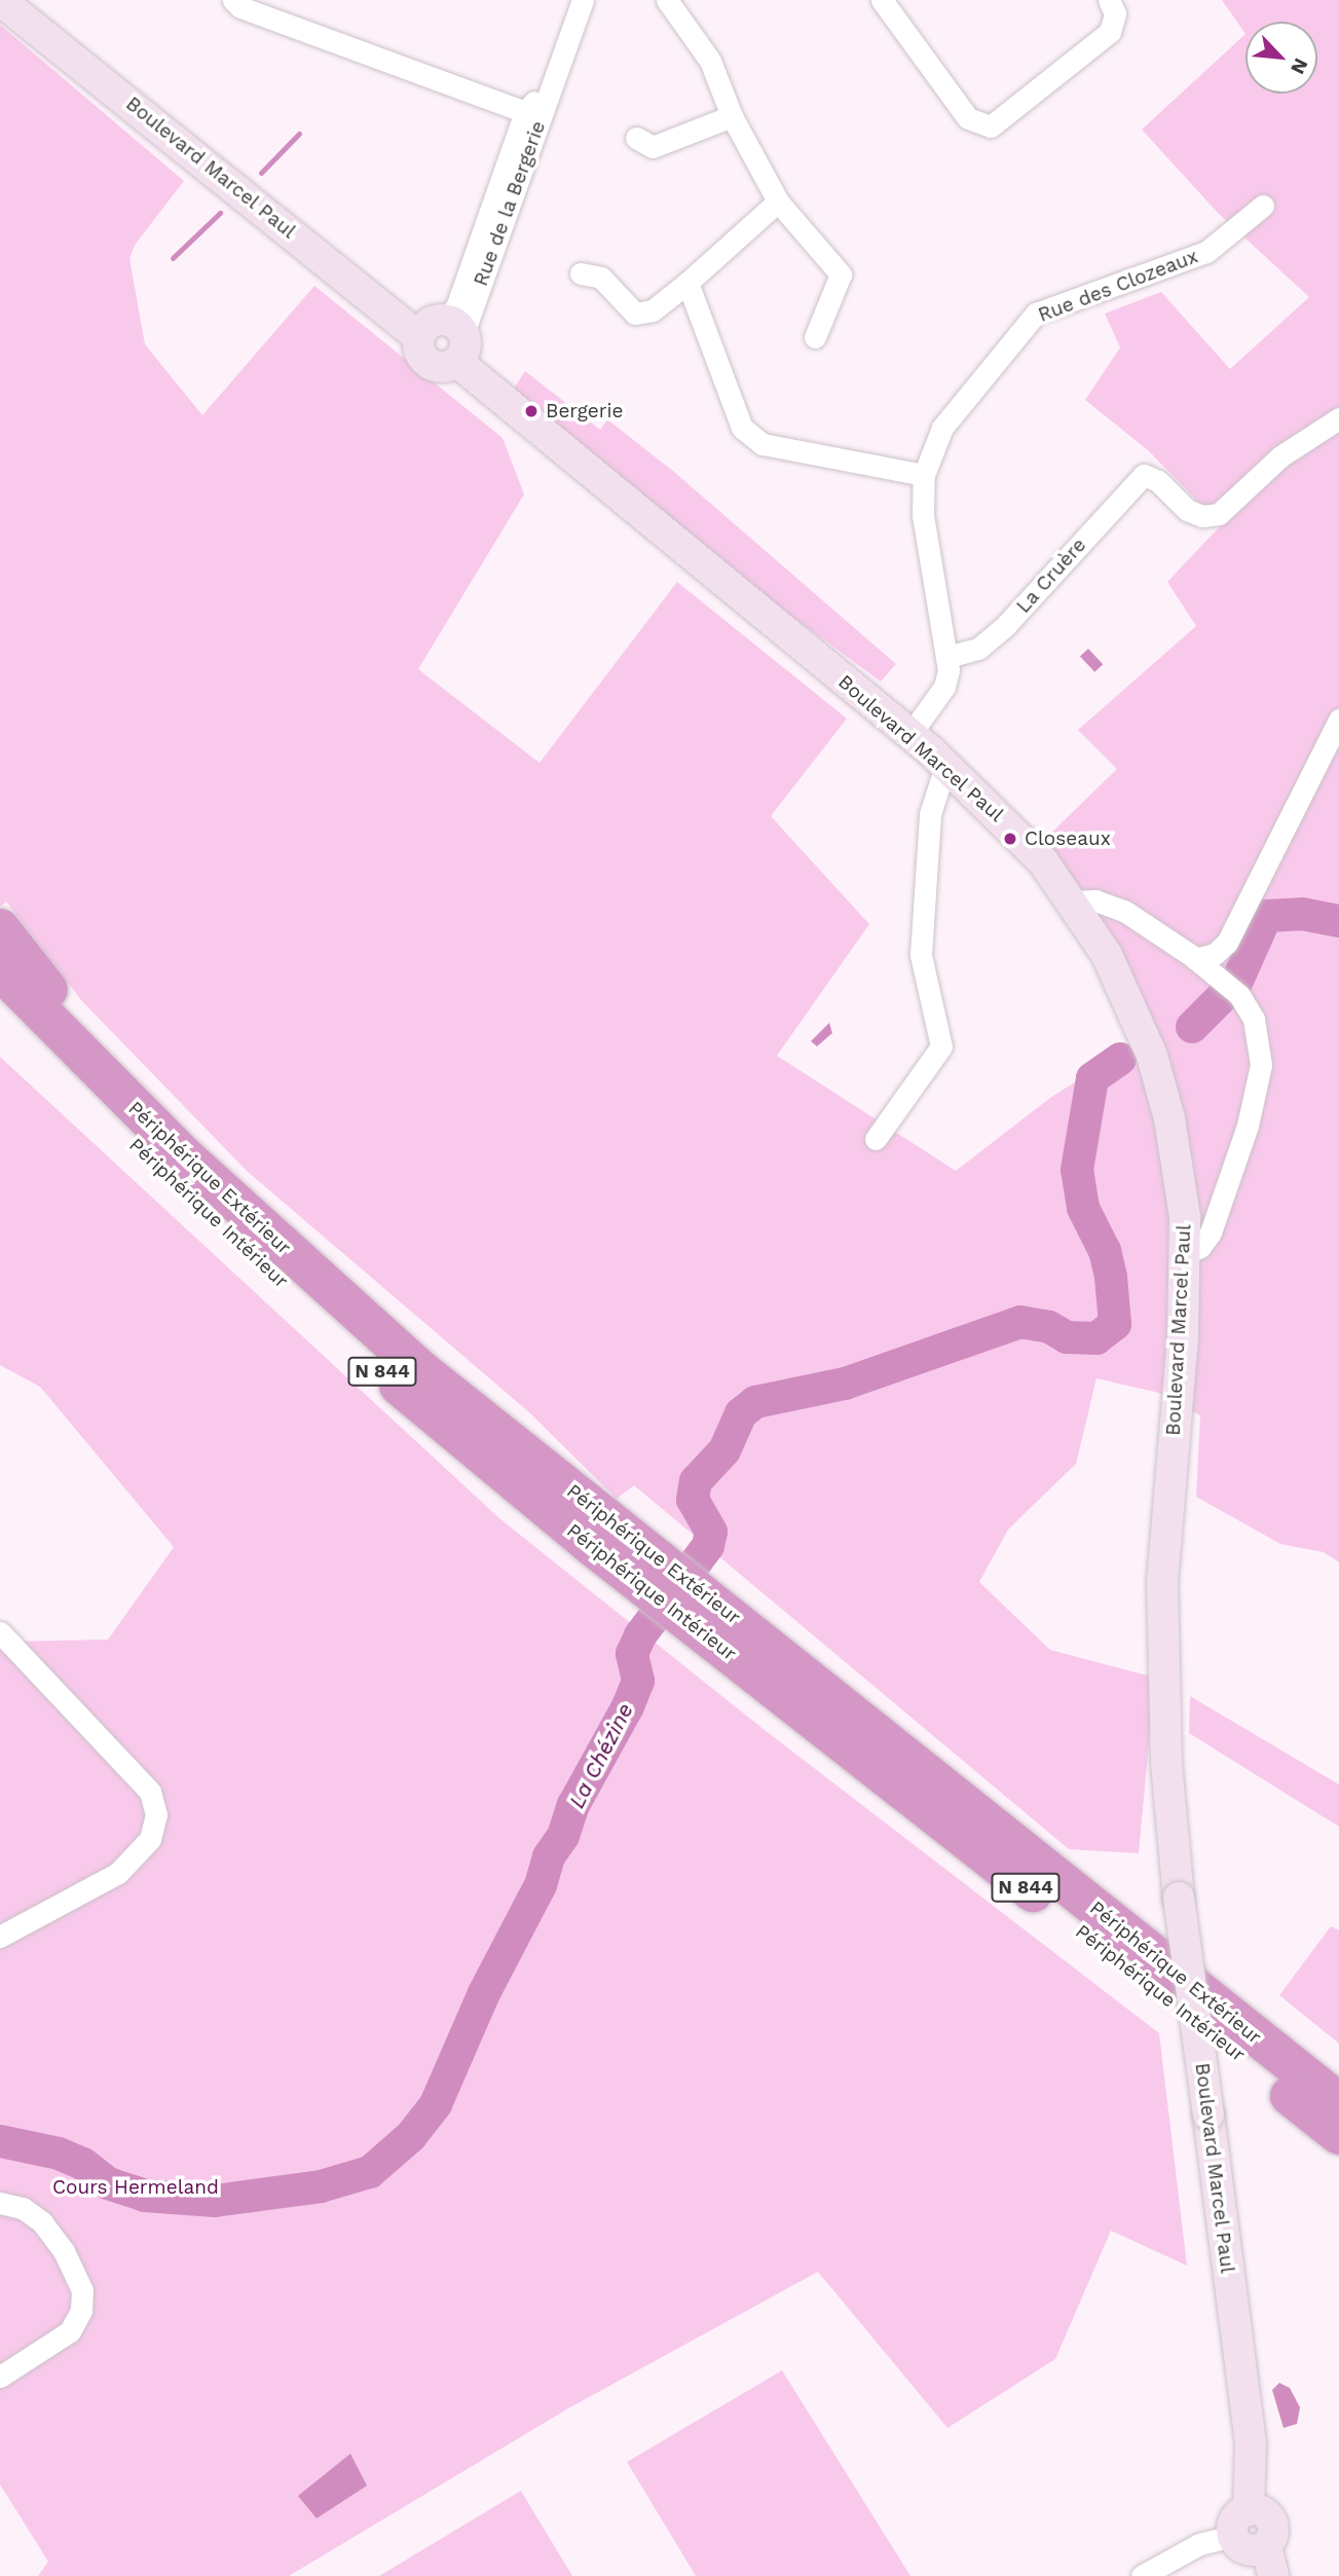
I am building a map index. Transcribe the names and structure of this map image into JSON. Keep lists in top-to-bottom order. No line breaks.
{"streets":{"highway":["Périphérique Extérieur","Périphérique Intérieur","N 844"],"street":["Boulevard Marcel Paul","Rue de la Bergerie","Rue des Clozeaux","La Cruère"]},"crossings":[["Boulevard Marcel Paul","Rue de la Bergerie"],["Boulevard Marcel Paul","Rue des Clozeaux"],["Rue des Clozeaux","La Cruère"],["Périphérique Extérieur","Périphérique Intérieur"]],"water":["La Chézine"],"parks":["Cours Hermeland"],"places":["Bergerie","Closeaux"],"north":"bottom right"}
